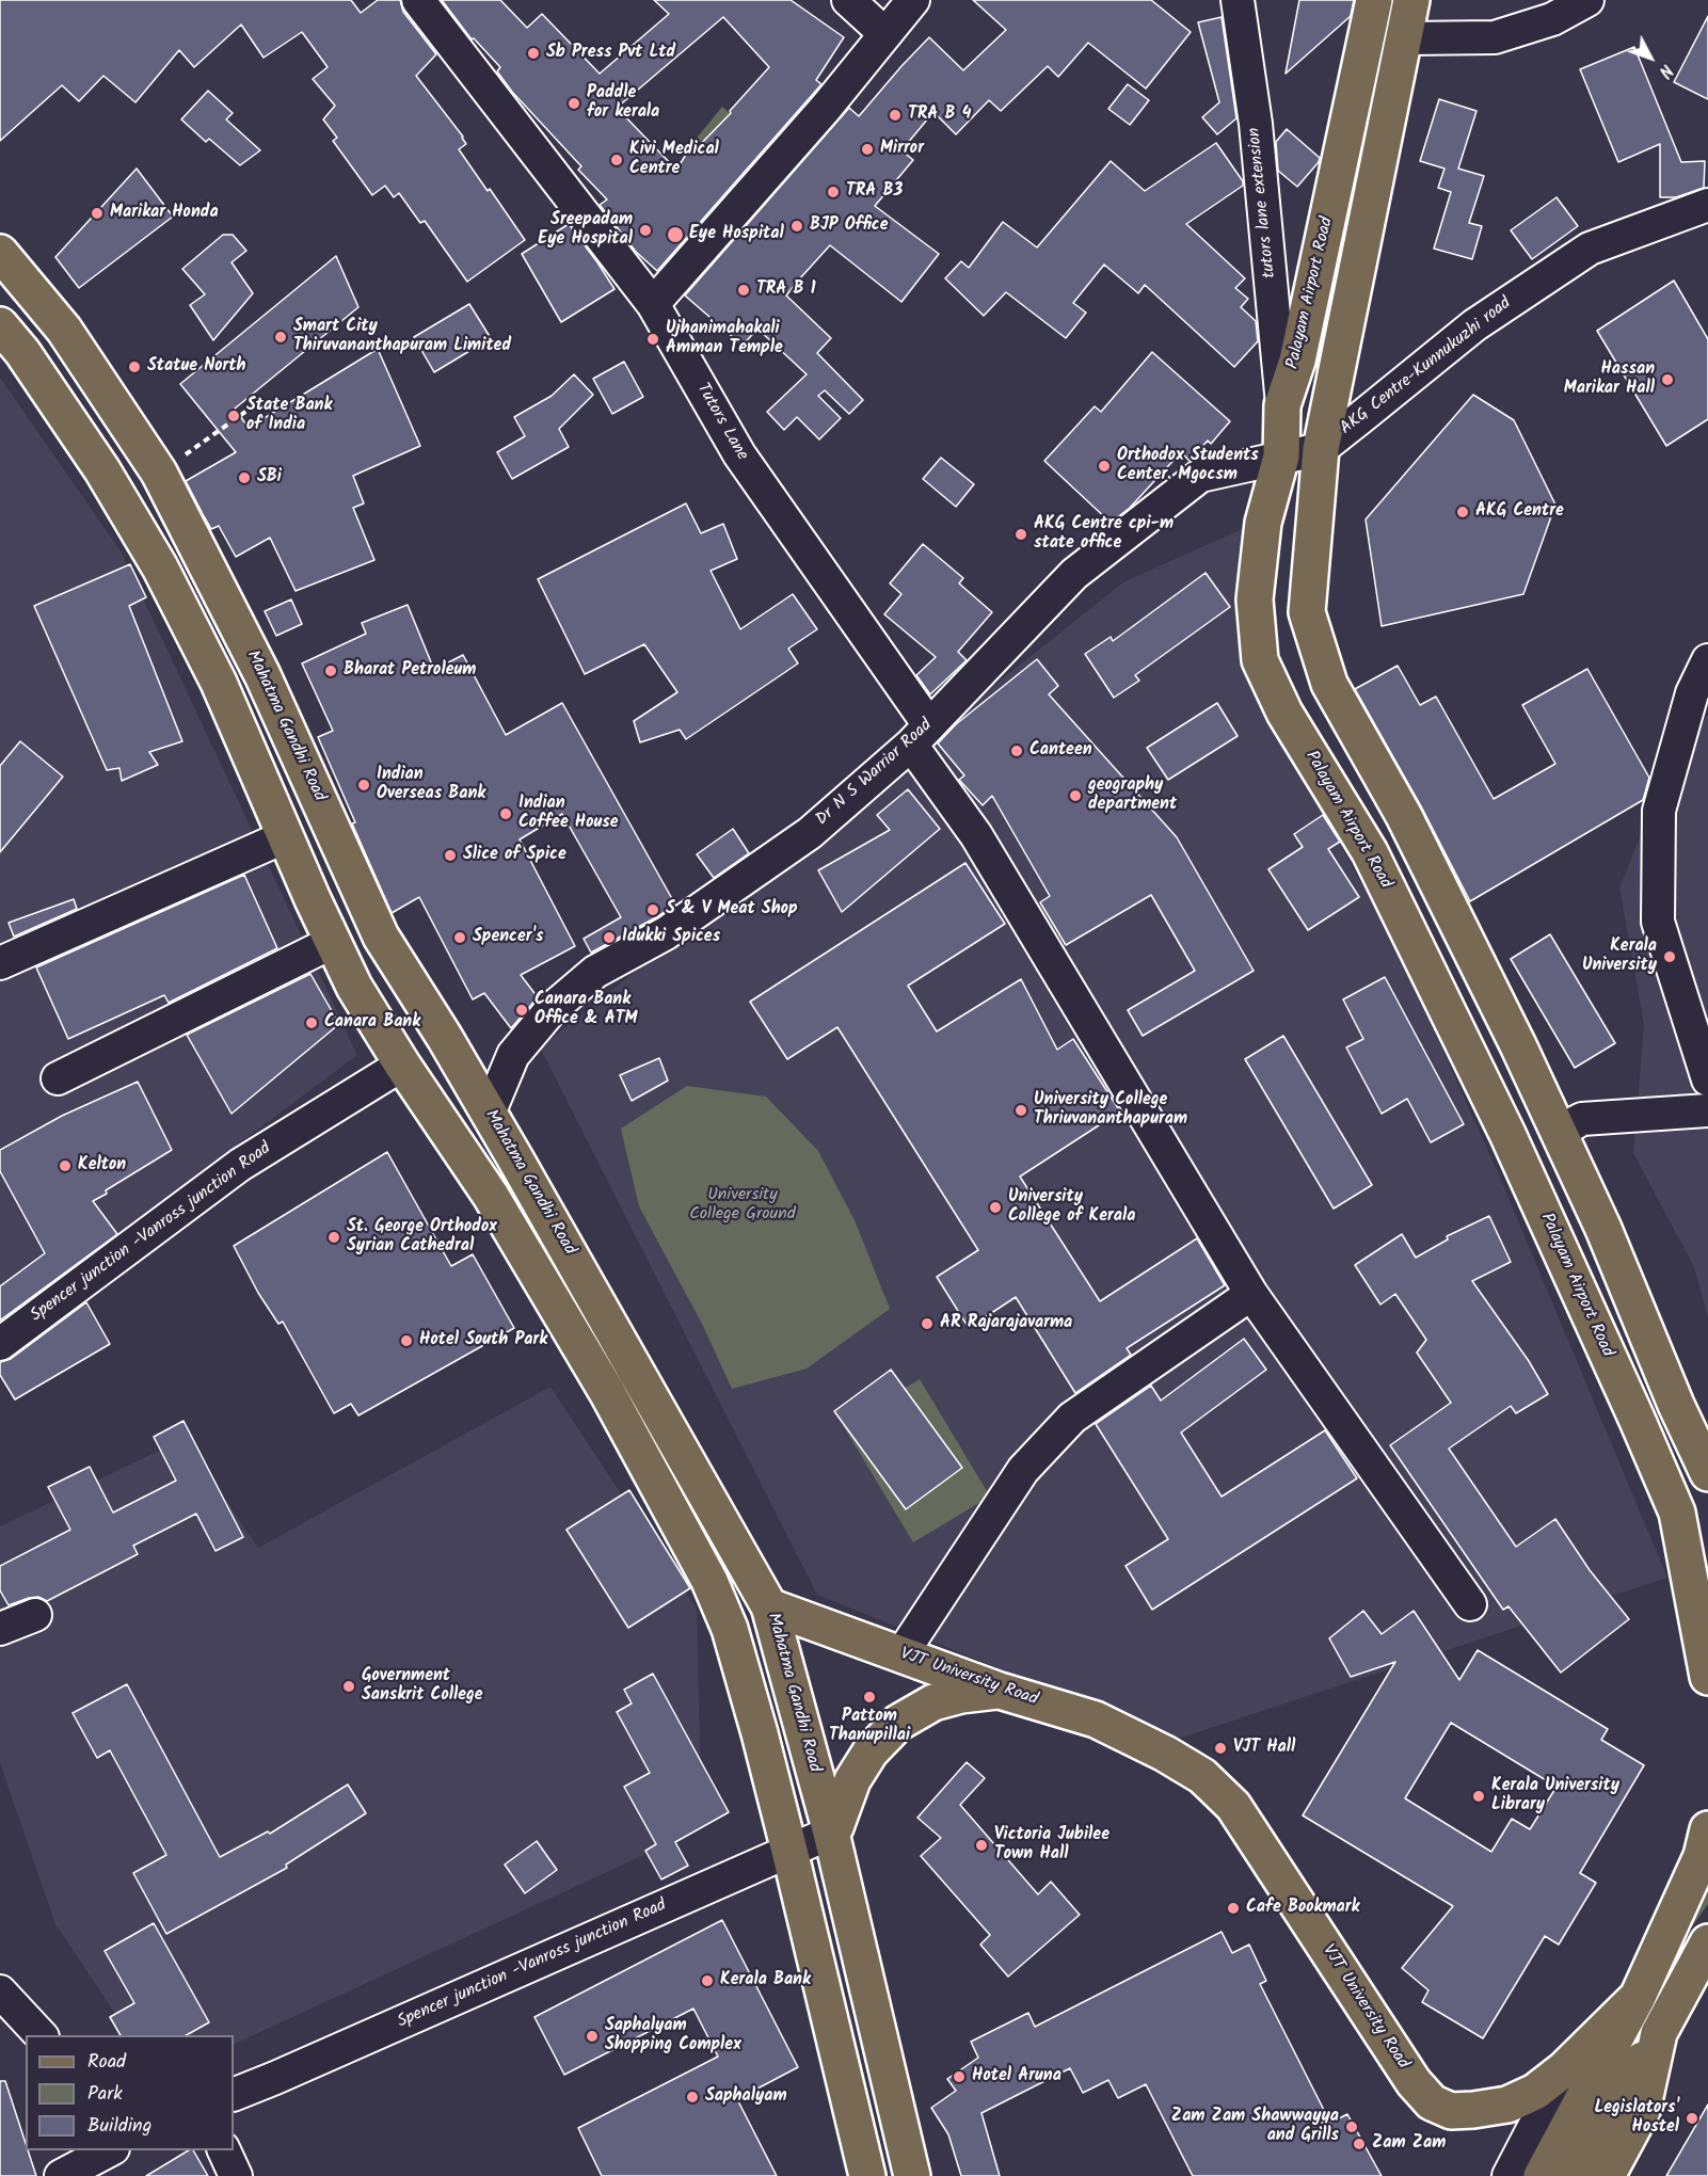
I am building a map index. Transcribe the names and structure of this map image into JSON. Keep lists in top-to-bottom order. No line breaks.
{"streets":{"main road":["Palayam Airport Road","Mahatma Gandhi Road","VJT University Road"],"street":["tutors lane extension","AKG Centre-Kunnukuzhi road","Tutors Lane","Dr N S Warrior Road","Spencer junction -Vanross junction Road"]},"crossings":[["tutors lane extension","Palayam Airport Road"],["Palayam Airport Road","AKG Centre-Kunnukuzhi road"],["Palayam Airport Road","Dr N S Warrior Road"],["AKG Centre-Kunnukuzhi road","Dr N S Warrior Road"],["Tutors Lane","Dr N S Warrior Road"],["Mahatma Gandhi Road","Dr N S Warrior Road"],["Mahatma Gandhi Road","Spencer junction -Vanross junction Road"],["Mahatma Gandhi Road","VJT University Road"]],"parks":["University College Ground"],"places":["Sb Press Pvt Ltd","Paddle for kerala","TRA B 4","Mirror","Kivi Medical Centre","TRA B3","Marikar Honda","BJP Office","Sreepadam Eye Hospital","Eye Hospital","TRA B 1","Smart City Thiruvananthapuram Limited","Ujhanimahakali Amman Temple","Statue North","Hassan Marikar Hall","State Bank of India","Orthodox Students Center. Mgocsm","SBi","AKG Centre","AKG Centre cpi-m state office","Bharat Petroleum","Canteen","Indian Overseas Bank","geography department","Indian Coffee House","Slice of Spice","S & V Meat Shop","Spencer's","Idukki Spices","Kerala University","Canara Bank Office & ATM","Canara Bank","University College Thriuvananthapuram","Kelton","University College of Kerala","St. George Orthodox Syrian Cathedral","AR Rajarajavarma","Hotel South Park","Government Sanskrit College","Pattom Thanupillai","VJT Hall","Kerala University Library","Victoria Jubilee Town Hall","Cafe Bookmark","Kerala Bank","Saphalyam Shopping Complex","Hotel Aruna","Saphalyam","Legislators' Hostel","Zam Zam Shawwayya and Grills","Zam Zam"],"legend":["Road","Park","Building"],"north":"bottom right"}
